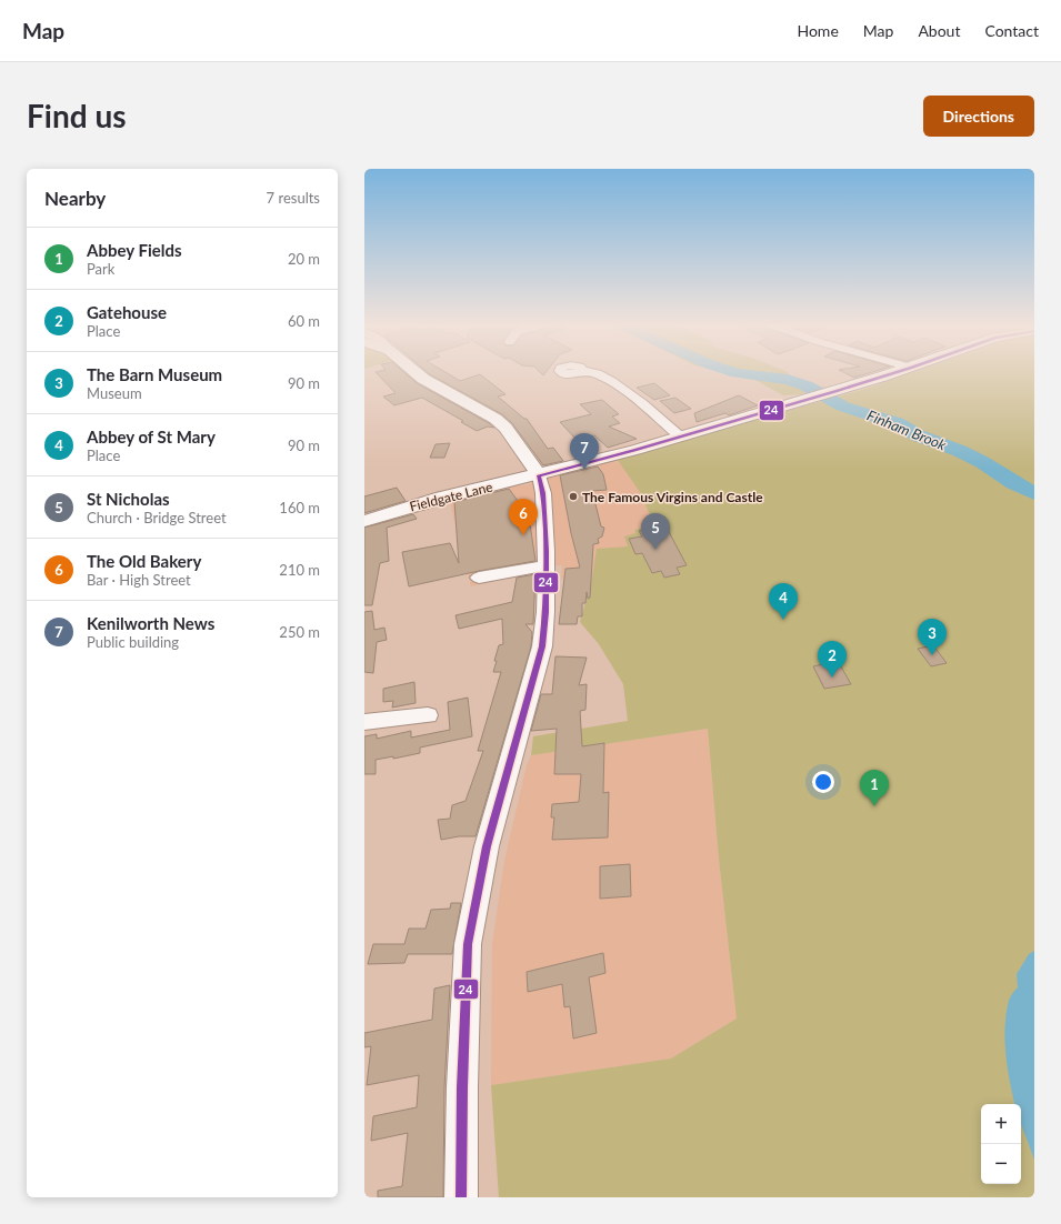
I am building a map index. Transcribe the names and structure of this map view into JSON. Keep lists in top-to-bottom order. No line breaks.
{"streets":{"main road":["Fieldgate Lane"]},"water":["Finham Brook"],"places":["The Famous Virgins and Castle"],"lines":["transit line 24"],"page":{"header":"Map","nav":["Home","Map","About","Contact"],"buttons":"Directions","title":"Find us","heading":["Nearby","7 results"],"list":[{"mark":"1","name":"Abbey Fields","note":"Park","value":"20 m"},{"mark":"2","name":"Gatehouse","note":"Place","value":"60 m"},{"mark":"3","name":"The Barn Museum","note":"Museum","value":"90 m"},{"mark":"4","name":"Abbey of St Mary","note":"Place","value":"90 m"},{"mark":"5","name":"St Nicholas","note":"Church · Bridge Street","value":"160 m"},{"mark":"6","name":"The Old Bakery","note":"Bar · High Street","value":"210 m"},{"mark":"7","name":"Kenilworth News","note":"Public building","value":"250 m"}],"pins":["7","6","5","4","3","2","1"],"map_buttons":["+","−"]}}
